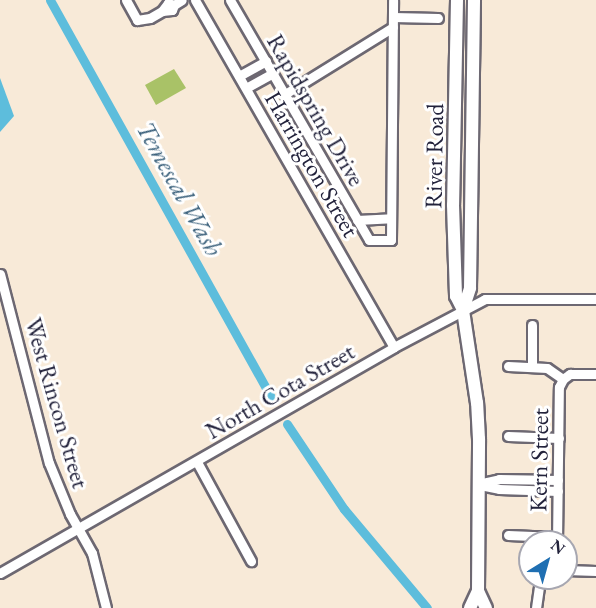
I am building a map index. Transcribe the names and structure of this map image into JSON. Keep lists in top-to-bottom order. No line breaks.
{"streets":{"main road":["River Road"],"street":["Rapidspring Drive","Harrington Street","North Cota Street","West Rincon Street","Kern Street"]},"crossings":[["River Road","North Cota Street"],["Harrington Street","North Cota Street"],["North Cota Street","West Rincon Street"]],"water":["Temescal Wash"],"north":"top right"}
